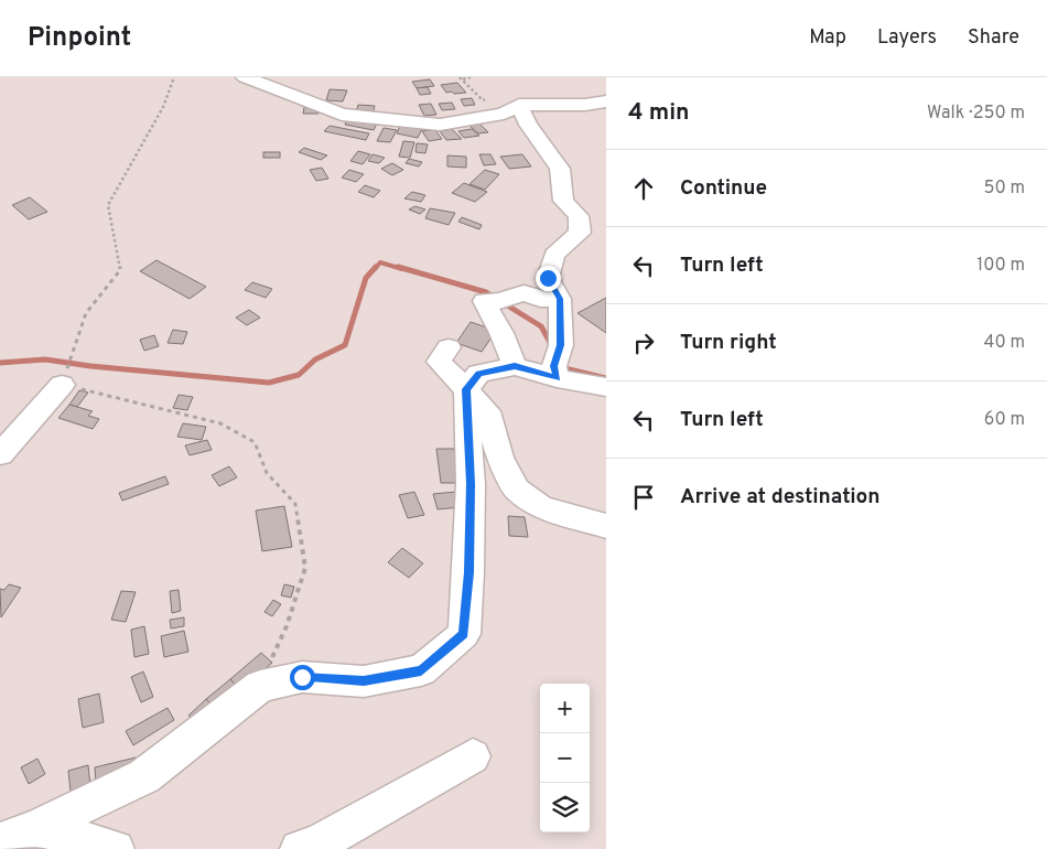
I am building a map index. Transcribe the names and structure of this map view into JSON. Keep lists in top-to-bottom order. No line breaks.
{"page":{"header":"Pinpoint","nav":["Map","Layers","Share"],"heading":["4 min","Walk · 250 m"],"list":[["Continue","50 m"],["Turn left","100 m"],["Turn right","40 m"],["Turn left","60 m"],"Arrive at destination"],"map_buttons":["+","−"]}}
